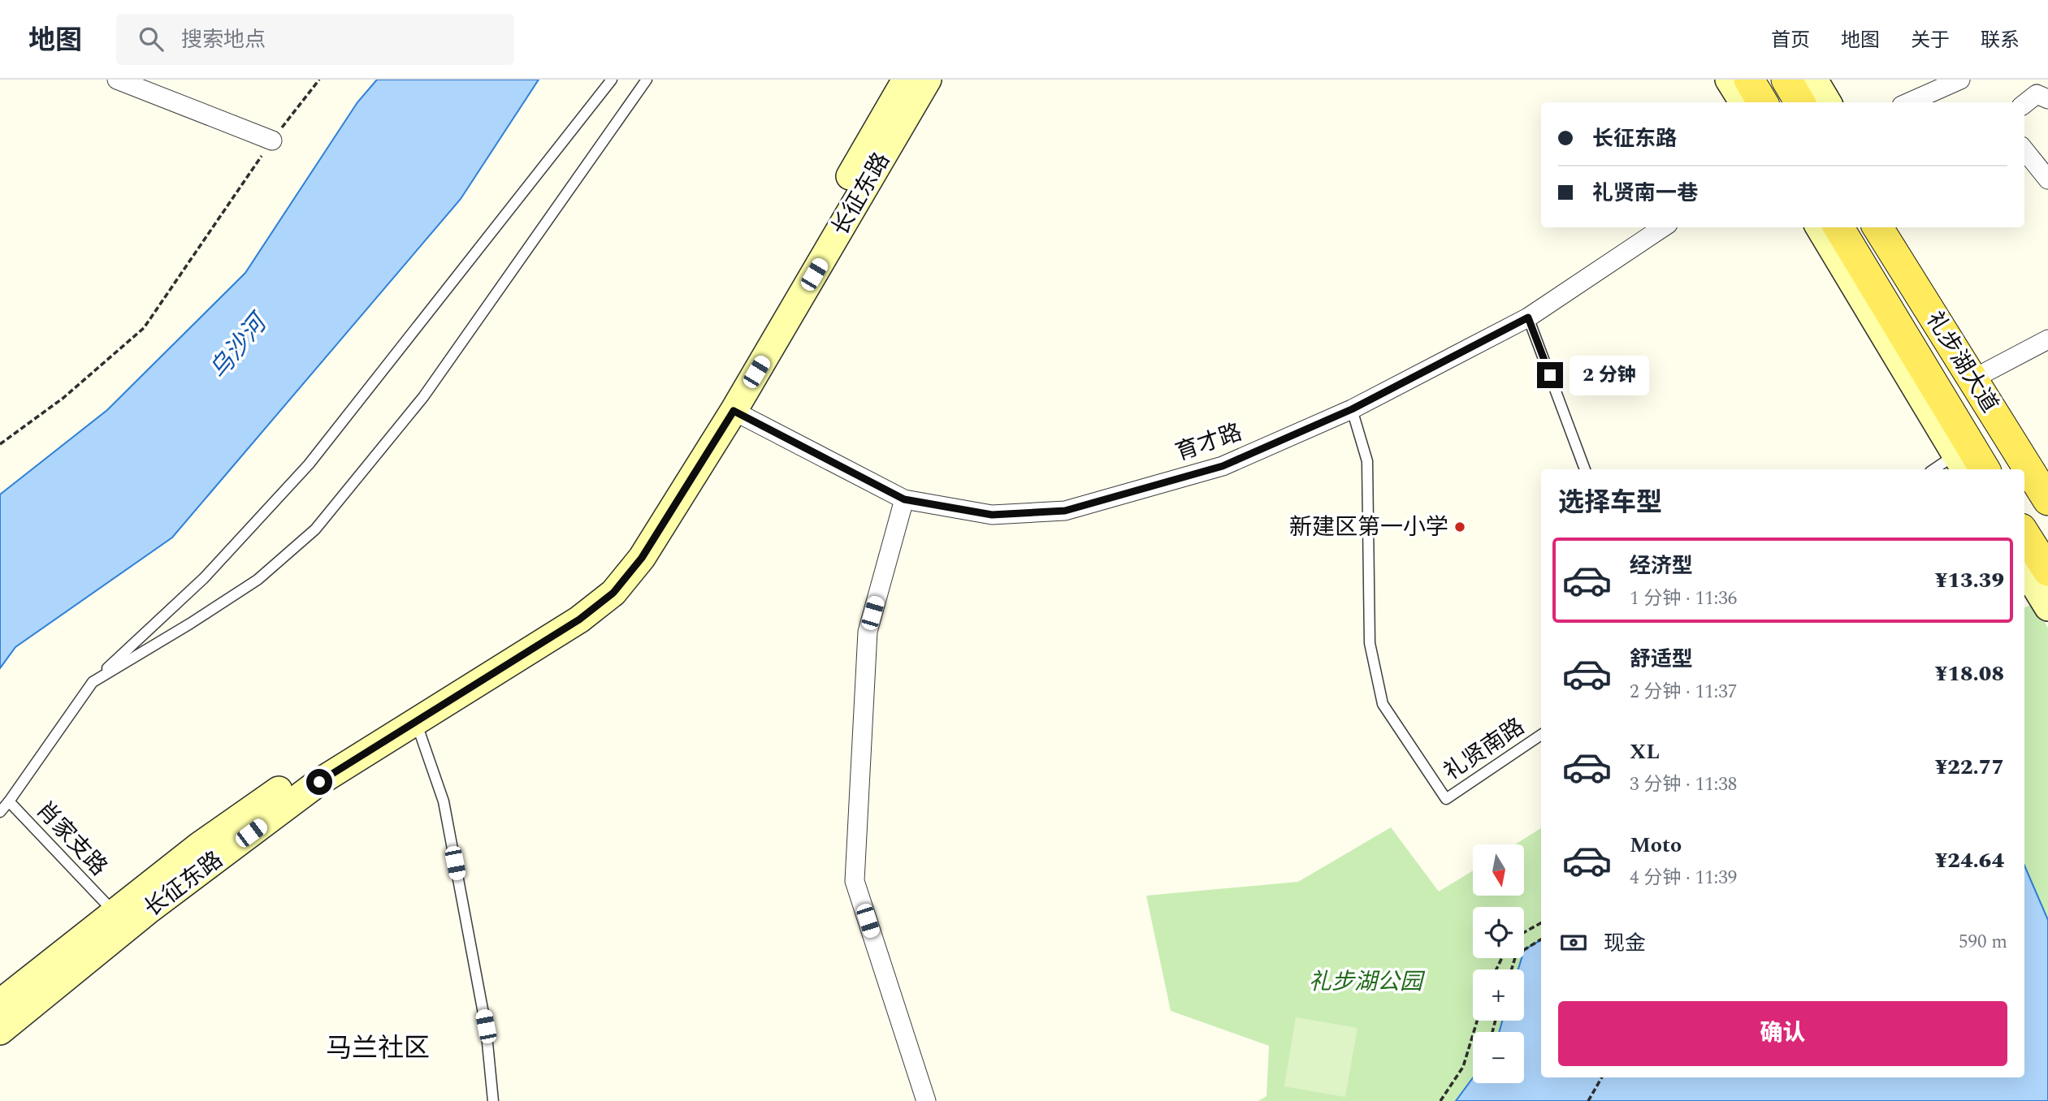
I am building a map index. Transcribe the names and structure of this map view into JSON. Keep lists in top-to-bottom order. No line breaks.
{"streets":{"main road":["长征东路","礼步湖大道"],"street":["育才路"],"lane":["礼贤南路","肖家支路"]},"crossings":[["长征东路","育才路"],["长征东路","肖家支路"],["育才路","礼贤南路"]],"districts":["马兰社区"],"water":["乌沙河"],"parks":["礼步湖公园"],"places":["新建区第一小学"],"north":"bottom","page":{"header":"地图","search":"搜索地点","nav":["首页","地图","关于","联系"],"banner":["长征东路","礼贤南一巷"],"bubble":"2 分钟","heading":"选择车型","list":[{"name":"经济型","note":"1 分钟 · 11:36","value":"¥13.39"},{"name":"舒适型","note":"2 分钟 · 11:37","value":"¥18.08"},{"name":"XL","note":"3 分钟 · 11:38","value":"¥22.77"},{"name":"Moto","note":"4 分钟 · 11:39","value":"¥24.64"}],"map_buttons":["+","−"],"pay":["现金","590 m"],"buttons":"确认"}}
